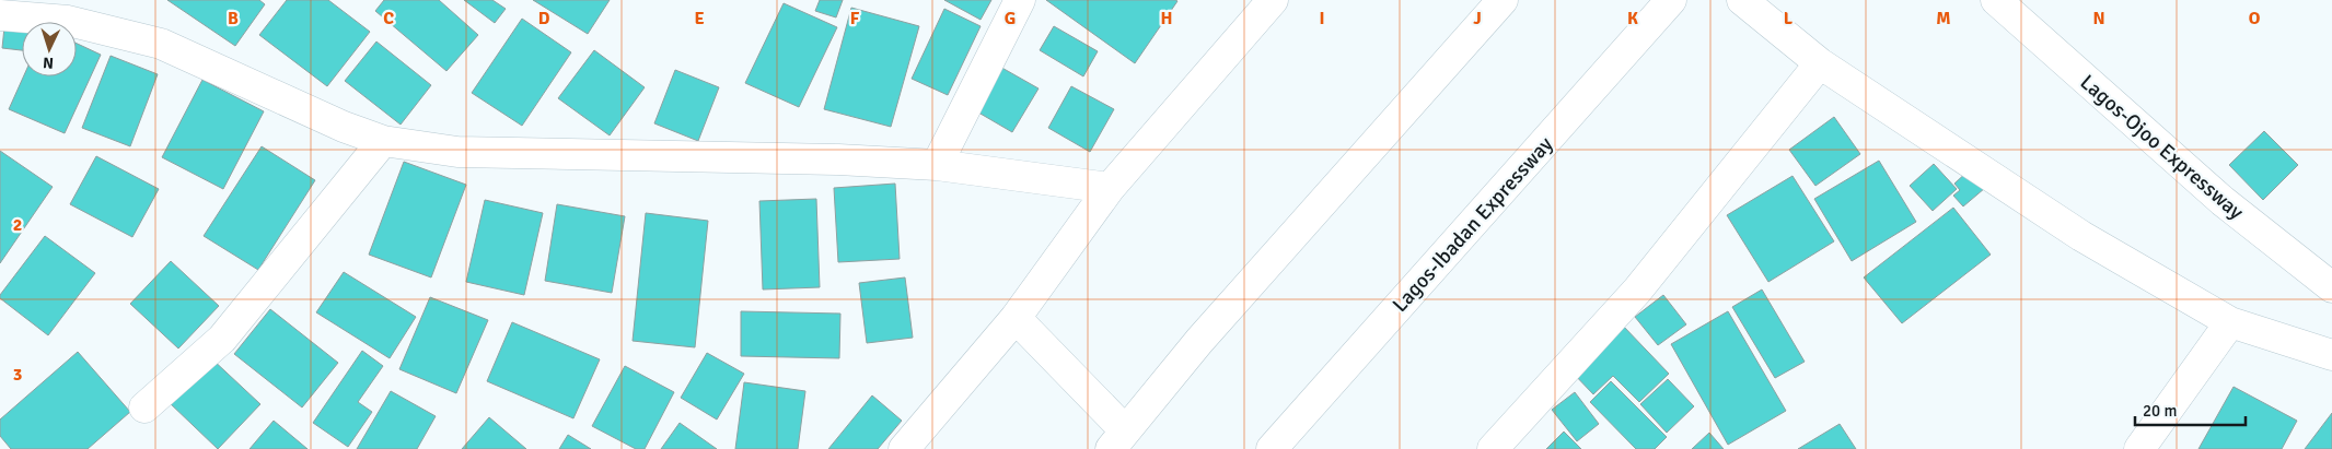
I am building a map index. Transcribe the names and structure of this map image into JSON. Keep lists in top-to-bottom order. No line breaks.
{"streets":{"main road":["Lagos-Ojoo Expressway","Lagos-Ibadan Expressway"]},"scale_bar":"20 m","north":"bottom","grid":{"columns":["B","C","D","E","F","G","H","I","J","K","L","M","N","O"],"rows":["2","3"]}}
